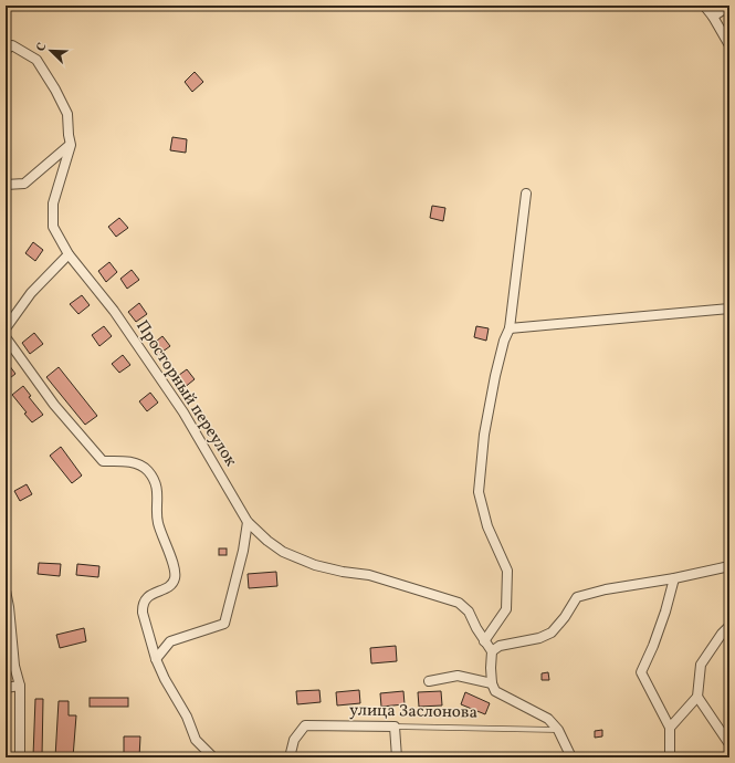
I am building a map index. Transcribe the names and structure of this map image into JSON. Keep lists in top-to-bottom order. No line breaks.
{"streets":{"street":["Просторный переулок","улица Заслонова"]},"north":"top left"}
